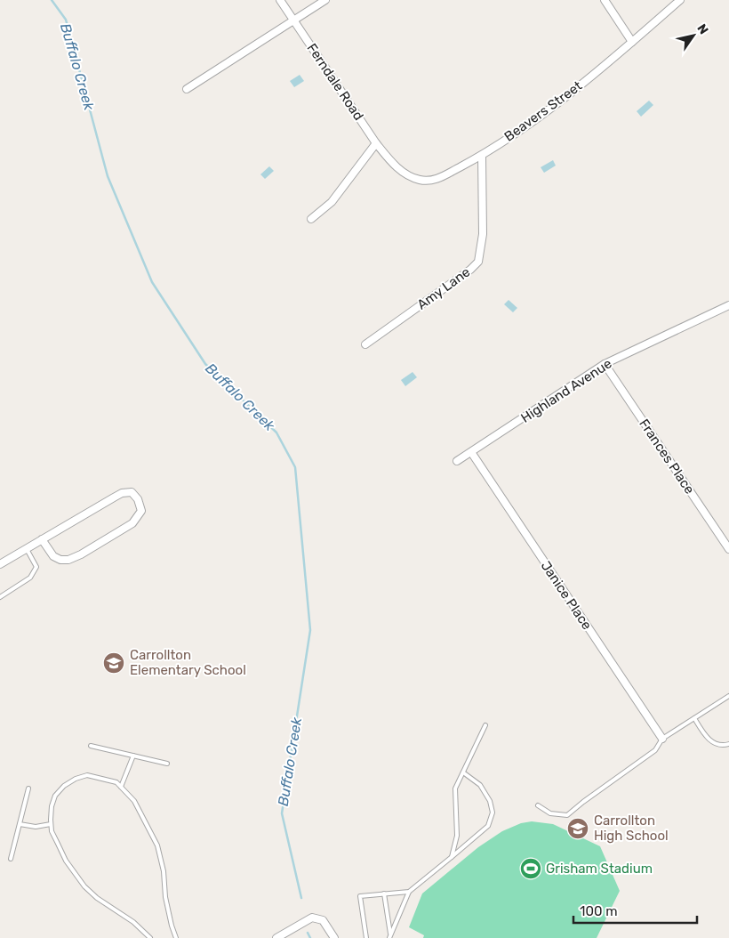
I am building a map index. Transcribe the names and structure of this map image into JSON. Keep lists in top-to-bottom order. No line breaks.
{"streets":{"street":["Ferndale Road","Beavers Street","Amy Lane","Highland Avenue","Frances Place","Janice Place"]},"crossings":[["Ferndale Road","Beavers Street"],["Beavers Street","Amy Lane"],["Highland Avenue","Frances Place"],["Highland Avenue","Janice Place"]],"water":["Buffalo Creek"],"places":{"school or university":["Carrollton Elementary School","Carrollton High School"],"sports":["Grisham Stadium"]},"scale_bar":"100 m","north":"top right"}
